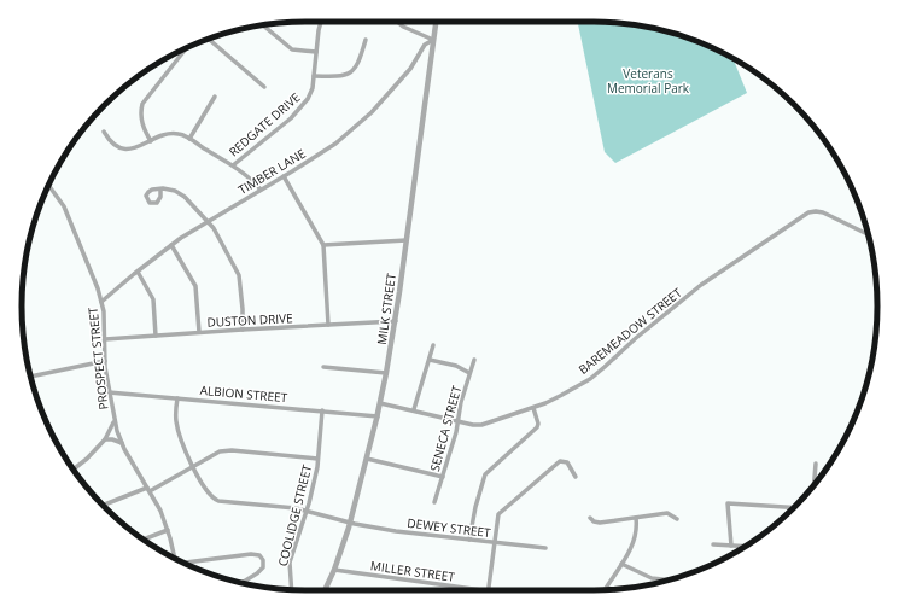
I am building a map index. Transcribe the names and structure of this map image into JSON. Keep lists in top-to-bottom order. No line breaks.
{"streets":{"street":["REDGATE DRIVE","TIMBER LANE","MILK STREET","DUSTON DRIVE","BAREMEADOW STREET","PROSPECT STREET","ALBION STREET","SENECA STREET","COOLIDGE STREET","DEWEY STREET","MILLER STREET"]},"crossings":[["TIMBER LANE","MILK STREET"],["TIMBER LANE","PROSPECT STREET"],["MILK STREET","DUSTON DRIVE"],["MILK STREET","BAREMEADOW STREET"],["MILK STREET","ALBION STREET"],["MILK STREET","DEWEY STREET"],["MILK STREET","MILLER STREET"],["DUSTON DRIVE","PROSPECT STREET"],["BAREMEADOW STREET","SENECA STREET"],["PROSPECT STREET","ALBION STREET"],["ALBION STREET","COOLIDGE STREET"],["ALBION STREET","DEWEY STREET"],["COOLIDGE STREET","DEWEY STREET"]],"parks":["Veterans Memorial Park"]}
